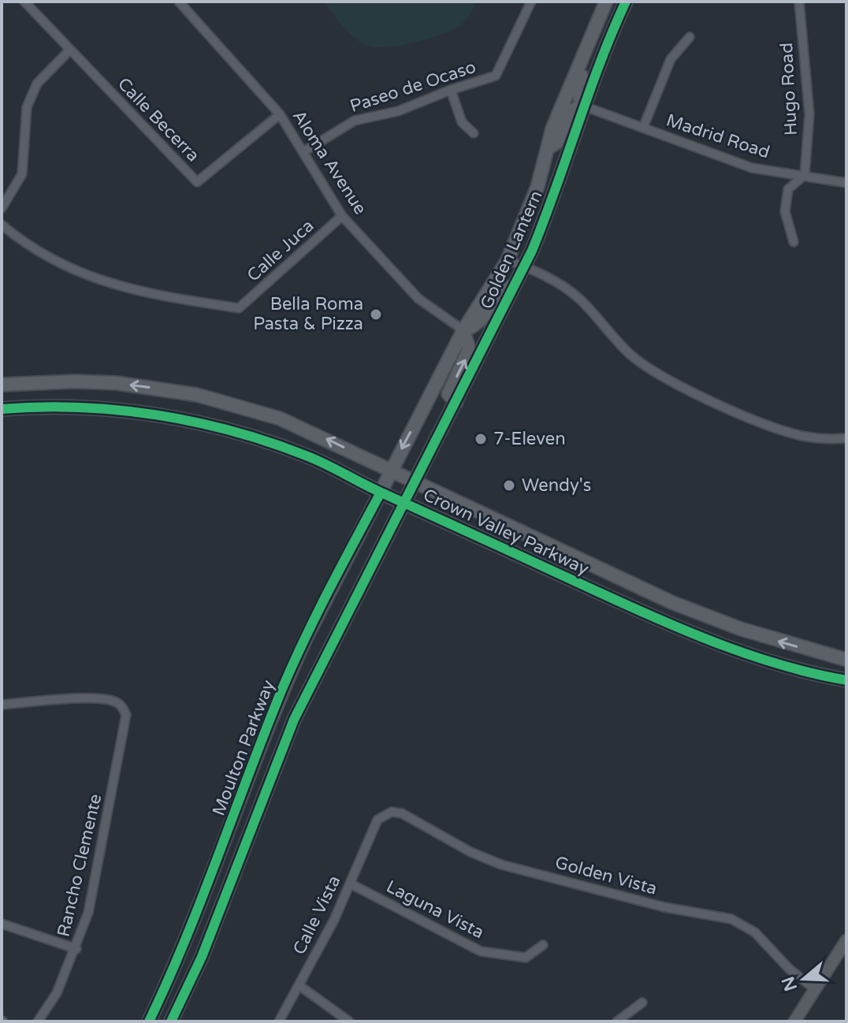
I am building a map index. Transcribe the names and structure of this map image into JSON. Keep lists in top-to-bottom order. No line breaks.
{"streets":{"main road":["Golden Lantern","Crown Valley Parkway","Moulton Parkway"],"street":["Paseo de Ocaso","Hugo Road","Calle Becerra","Madrid Road","Aloma Avenue","Calle Juca","Rancho Clemente","Golden Vista","Laguna Vista","Calle Vista"]},"crossings":[["Paseo de Ocaso","Aloma Avenue"],["Hugo Road","Madrid Road"],["Calle Becerra","Aloma Avenue"],["Madrid Road","Golden Lantern"],["Aloma Avenue","Golden Lantern"],["Aloma Avenue","Calle Juca"],["Golden Lantern","Crown Valley Parkway"],["Golden Lantern","Moulton Parkway"],["Crown Valley Parkway","Moulton Parkway"],["Golden Vista","Calle Vista"],["Laguna Vista","Calle Vista"]],"places":["Bella Roma Pasta & Pizza","7-Eleven","Wendy's"],"north":"left"}
